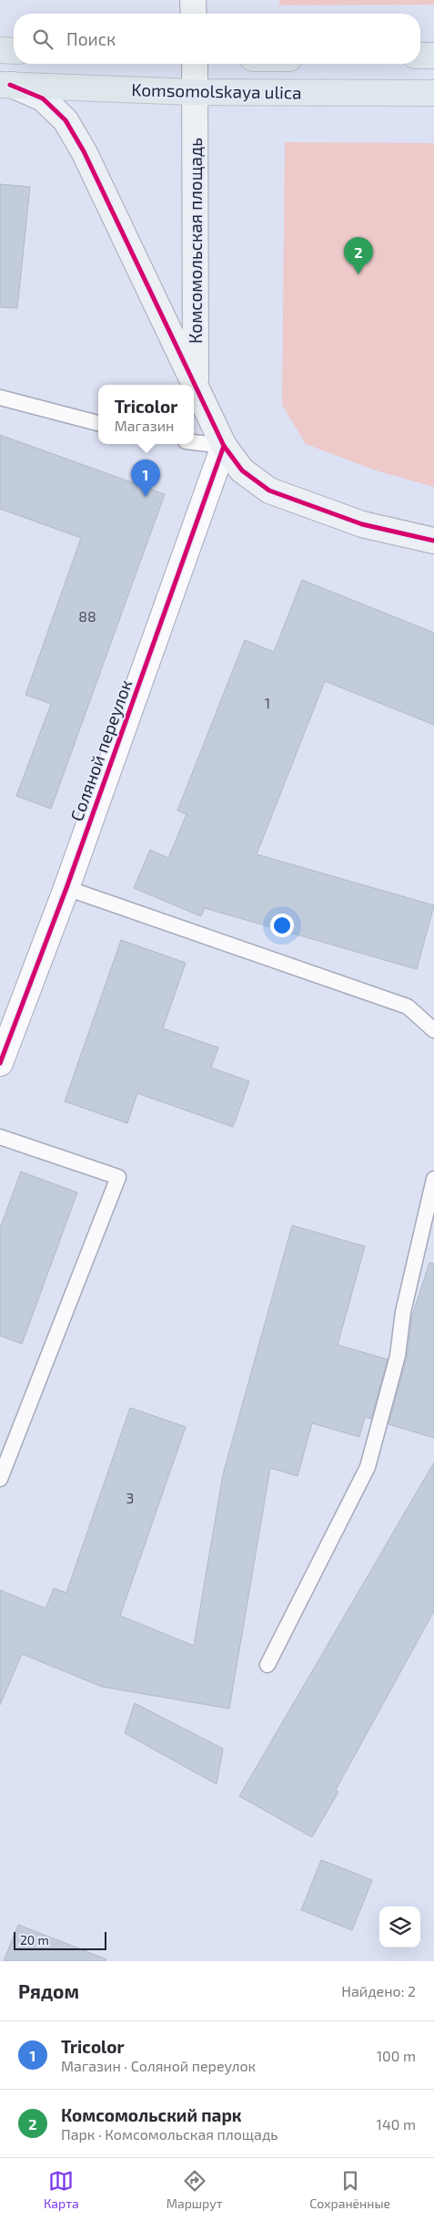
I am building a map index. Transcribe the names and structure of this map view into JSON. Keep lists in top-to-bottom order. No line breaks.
{"streets":{"main road":["Komsomolskaya ulica"],"street":["Комсомольская площадь","Соляной переулок"]},"crossings":[["Komsomolskaya ulica","Комсомольская площадь"],["Комсомольская площадь","Соляной переулок"]],"house_numbers":["88","1","3"],"scale_bar":"20 m","page":{"search":"Поиск","pins":["2","1"],"popup":["Tricolor","Магазин"],"scale":"20 m","heading":["Рядом","Найдено: 2"],"list":[{"mark":"1","name":"Tricolor","note":"Магазин · Соляной переулок","value":"100 m"},{"mark":"2","name":"Комсомольский парк","note":"Парк · Комсомольская площадь","value":"140 m"}],"nav":["Карта","Маршрут","Сохранённые"]}}
